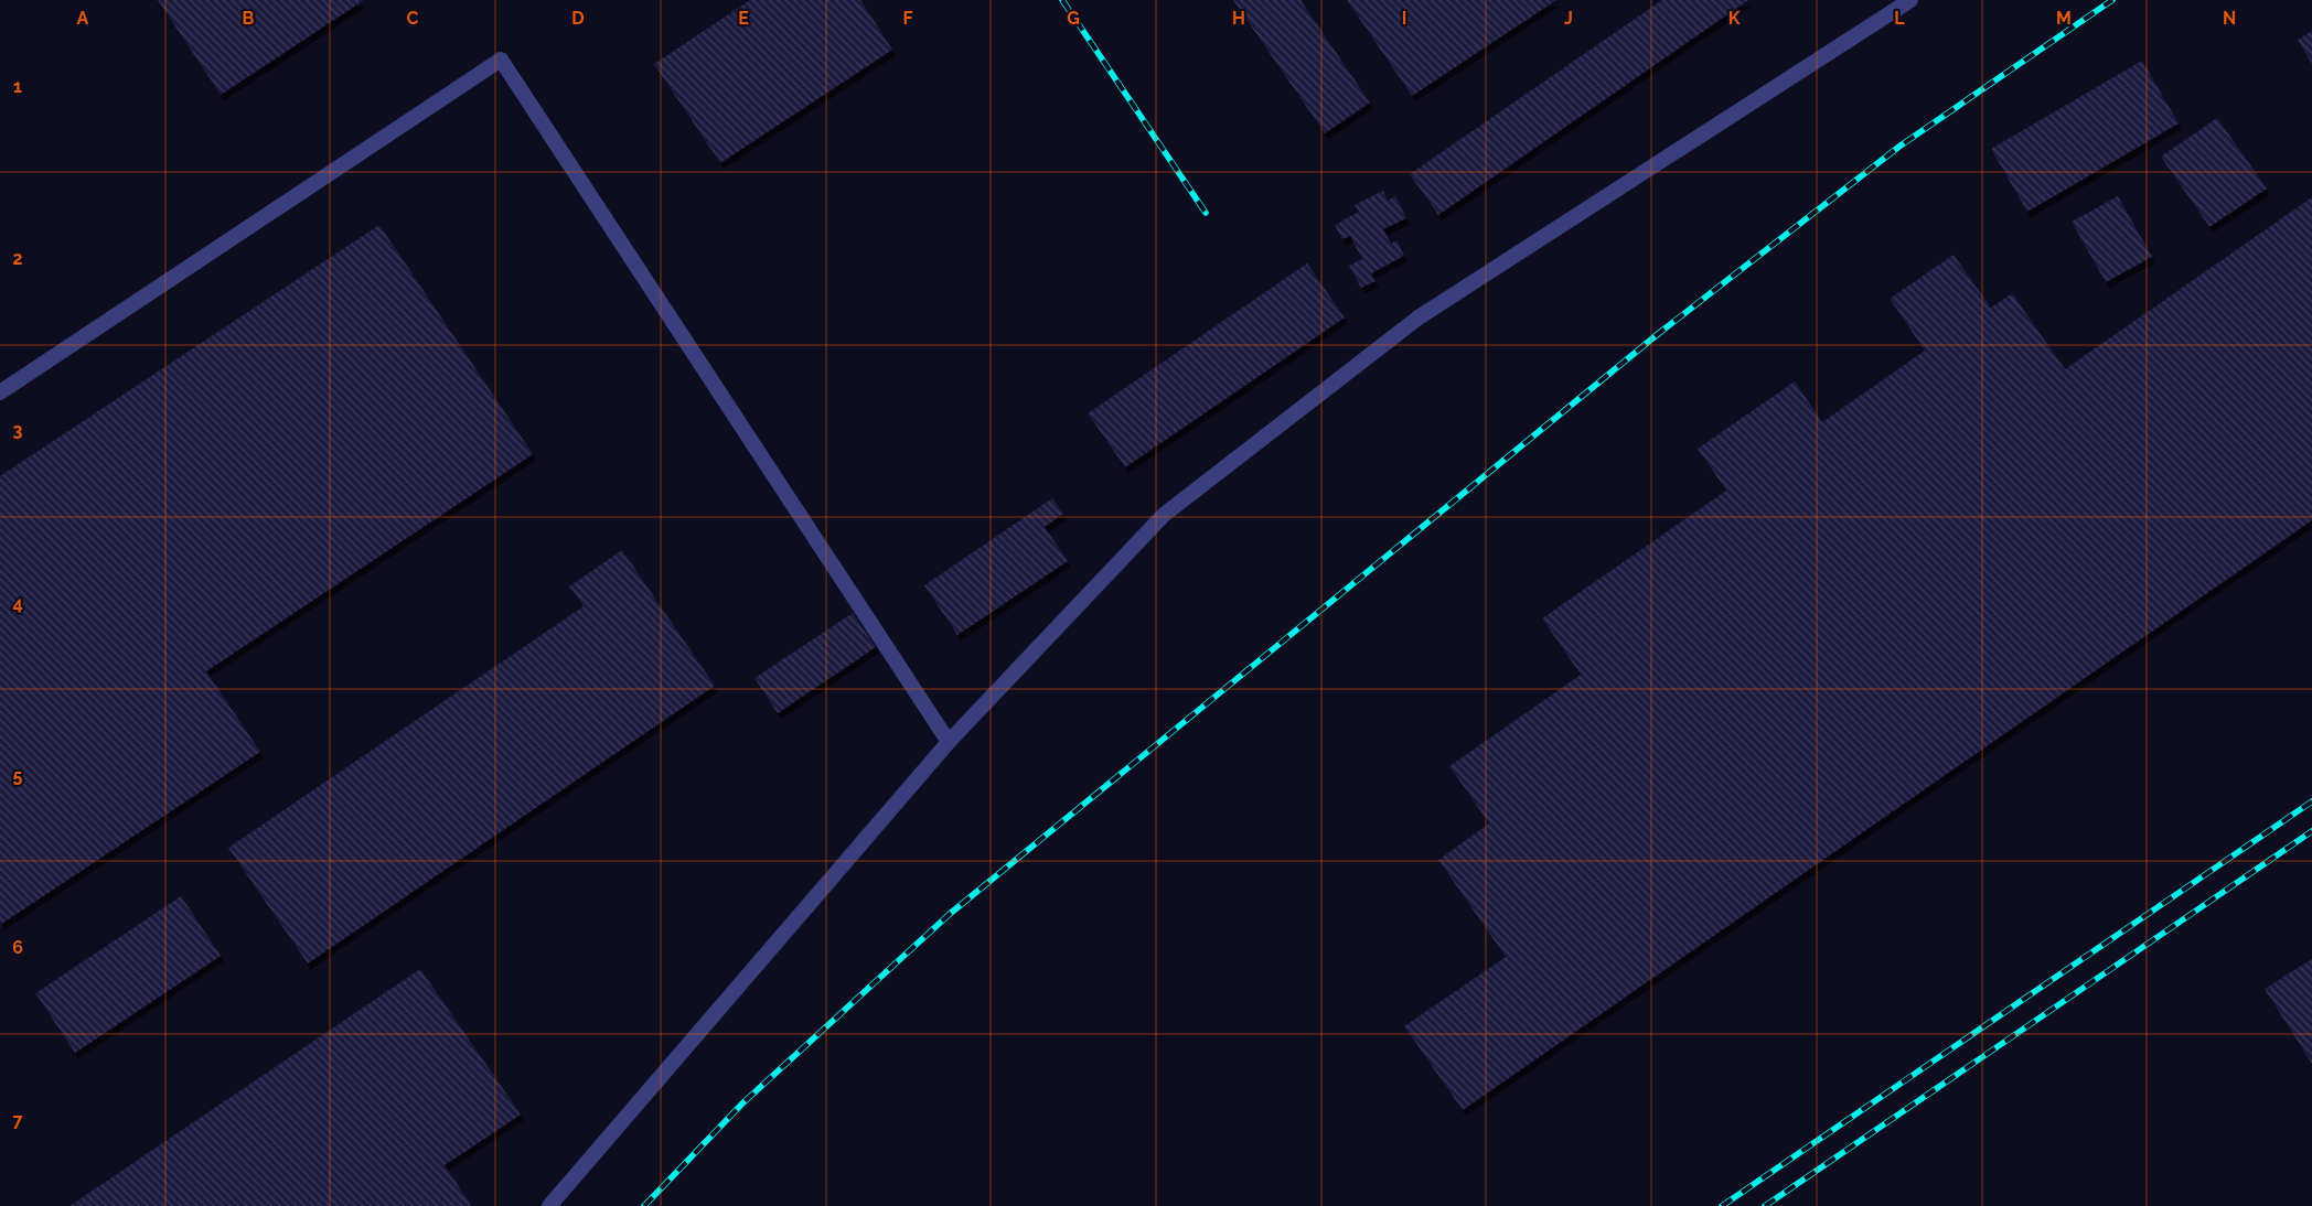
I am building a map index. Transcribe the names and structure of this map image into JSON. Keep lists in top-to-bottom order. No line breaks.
{"grid":{"columns":["A","B","C","D","E","F","G","H","I","J","K","L","M","N"],"rows":["1","2","3","4","5","6","7"]}}
